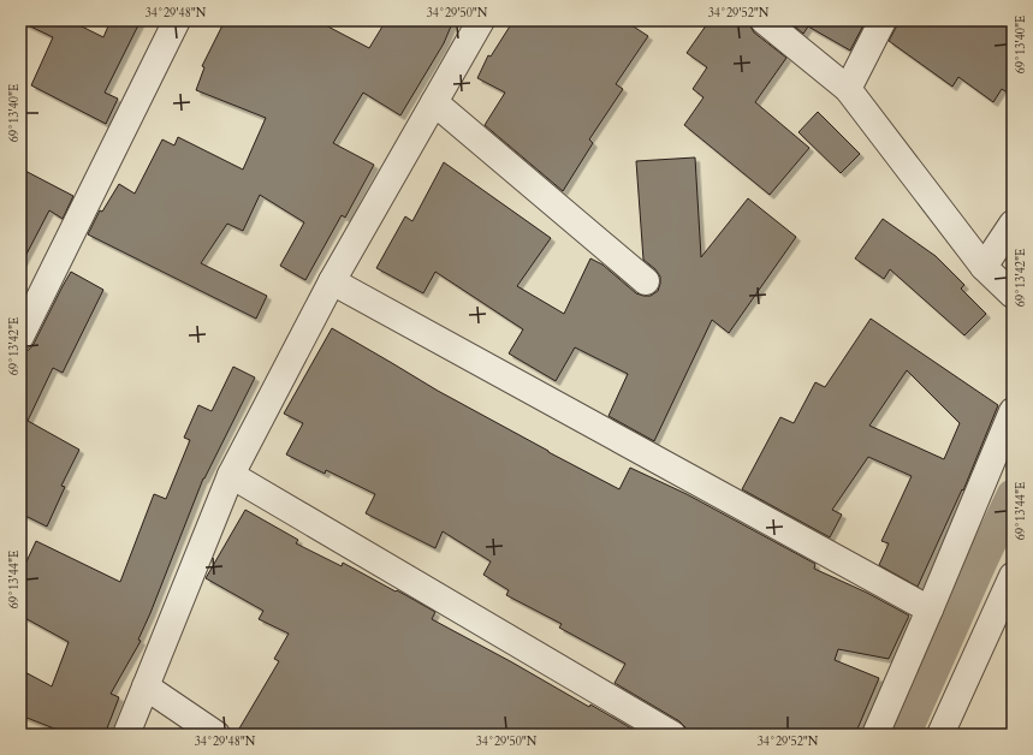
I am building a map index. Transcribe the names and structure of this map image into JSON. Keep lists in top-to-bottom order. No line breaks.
{"coordinates":["34°29'48\"N","34°29'50\"N","34°29'52\"N","69°13'40\"E","69°13'42\"E","69°13'44\"E"]}
